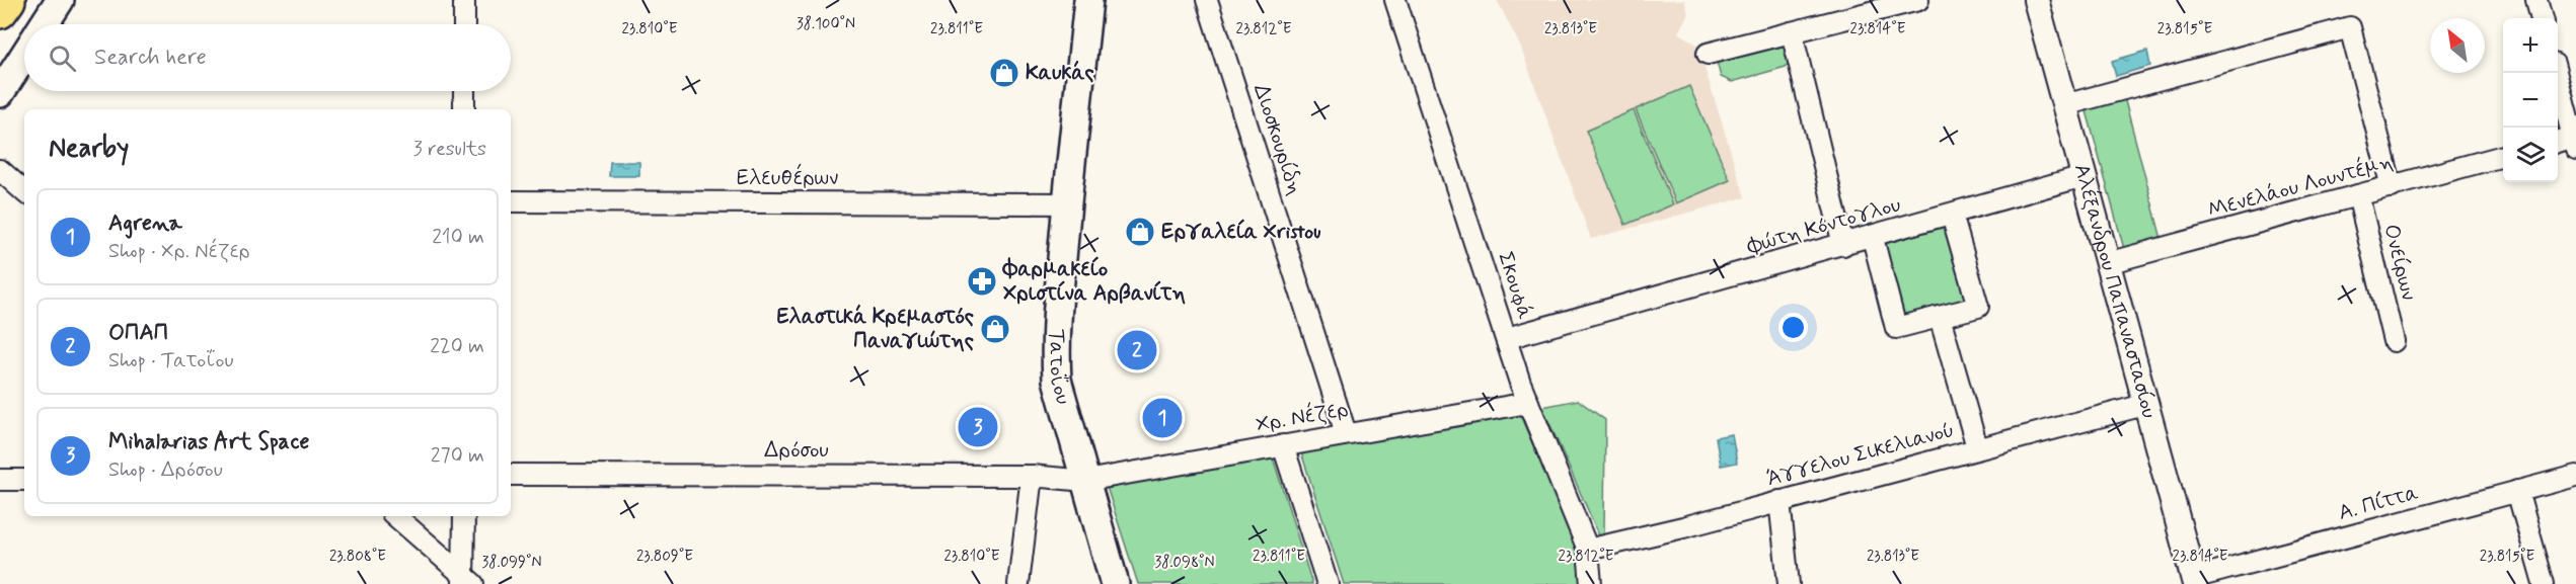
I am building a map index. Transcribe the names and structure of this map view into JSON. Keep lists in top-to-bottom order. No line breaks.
{"streets":{"main road":["Τατοΐου"],"street":["Διοσκουρίδη","Ελευθέρων","Μενελάου Λουντέμη","Φώτη Κόντογλου","Ονείρων","Σκουφά","Αλέξανδρου Παπαναστασίου","Χρ. Νέζερ","Δρόσου","Άγγελου Σικελιανού","Α. Πίττα"]},"crossings":[["Διοσκουρίδη","Χρ. Νέζερ"],["Ελευθέρων","Τατοΐου"],["Μενελάου Λουντέμη","Ονείρων"],["Μενελάου Λουντέμη","Αλέξανδρου Παπαναστασίου"],["Φώτη Κόντογλου","Σκουφά"],["Φώτη Κόντογλου","Αλέξανδρου Παπαναστασίου"],["Σκουφά","Χρ. Νέζερ"],["Σκουφά","Άγγελου Σικελιανού"],["Αλέξανδρου Παπαναστασίου","Άγγελου Σικελιανού"],["Αλέξανδρου Παπαναστασίου","Α. Πίττα"],["Τατοΐου","Χρ. Νέζερ"],["Τατοΐου","Δρόσου"],["Χρ. Νέζερ","Δρόσου"]],"places":{"shop":["Καυκάς","Εργαλεία Xristou","Ελαστικά Κρεμαστός Παναγιώτης"],"pharmacy":["Φαρμακείο Χριστίνα Αρβανίτη"]},"north":"top left","page":{"map_buttons":["+","−"],"search":"Search here","heading":["Nearby","3 results"],"list":[{"mark":"1","name":"Agrena","note":"Shop · Χρ. Νέζερ","value":"210 m"},{"mark":"2","name":"ΟΠΑΠ","note":"Shop · Τατοΐου","value":"220 m"},{"mark":"3","name":"Mihalarias Art Space","note":"Shop · Δρόσου","value":"270 m"}],"pins":["2","1","3"]},"coordinates":["38.100°N","23.810°E","23.811°E","23.812°E","23.814°E","23.815°E","23.813°E","23.808°E","23.809°E","38.099°N","38.098°N"]}
